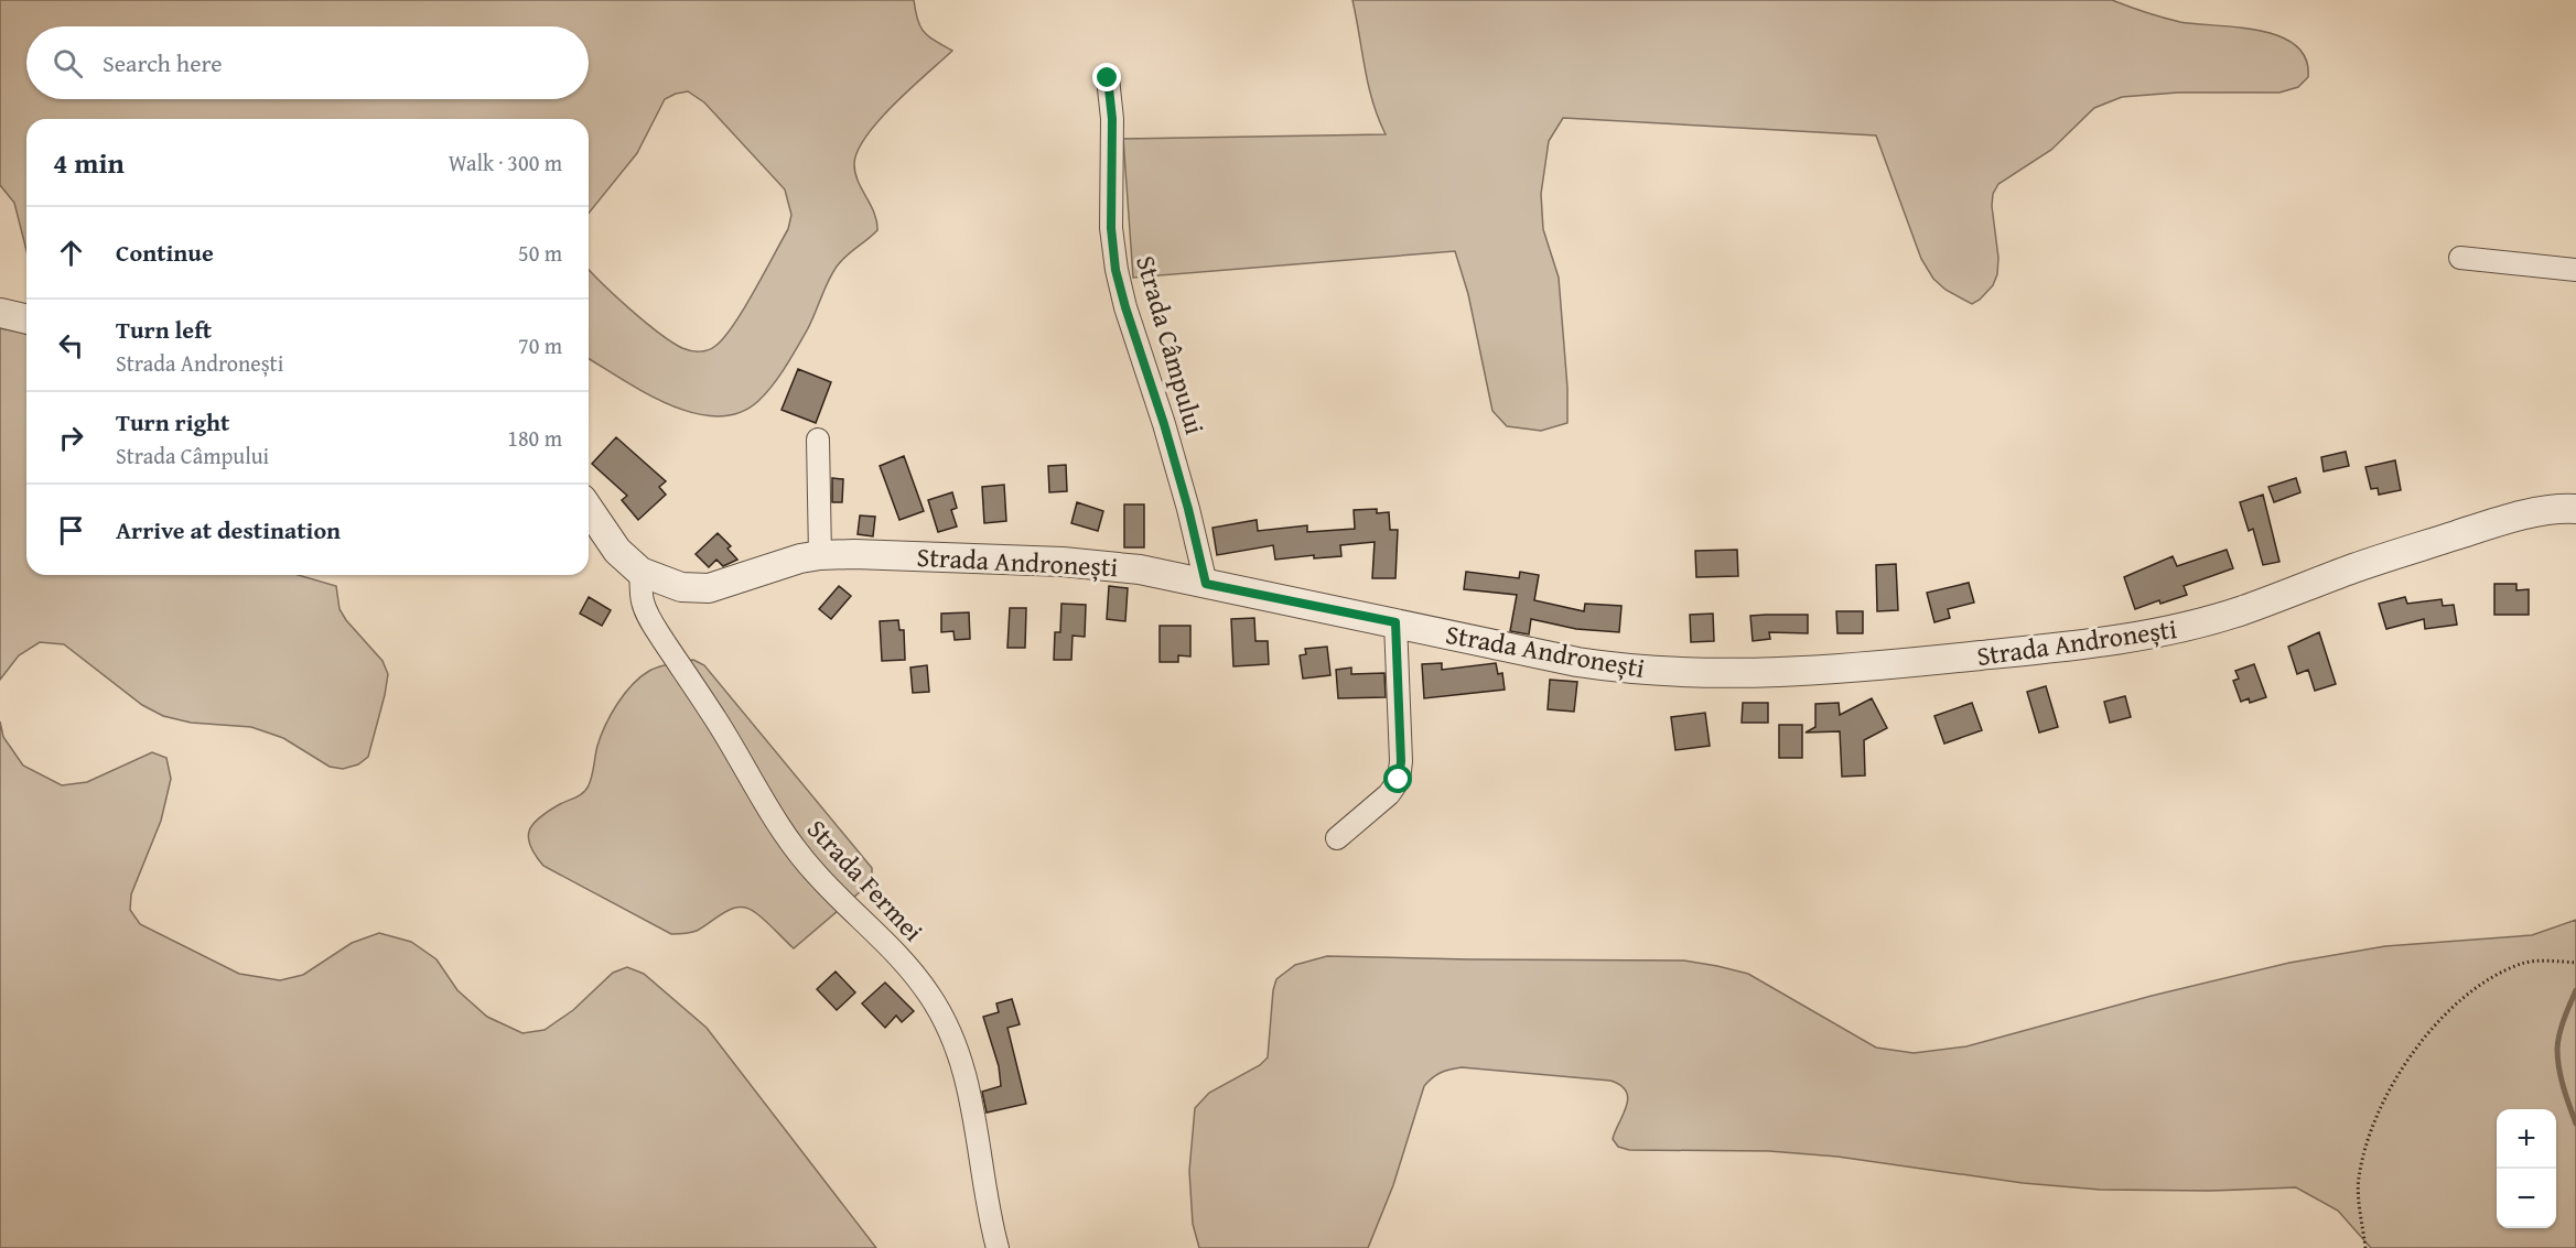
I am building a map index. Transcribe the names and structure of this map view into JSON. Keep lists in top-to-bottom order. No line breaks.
{"streets":{"street":["Strada Câmpului","Strada Andronești","Strada Fermei"]},"crossings":[["Strada Câmpului","Strada Andronești"],["Strada Andronești","Strada Fermei"]],"page":{"search":"Search here","heading":["4 min","Walk · 300 m"],"list":[["Continue","50 m"],["Turn left","Strada Andronești","70 m"],["Turn right","Strada Câmpului","180 m"],"Arrive at destination"],"map_buttons":["+","−"]}}
